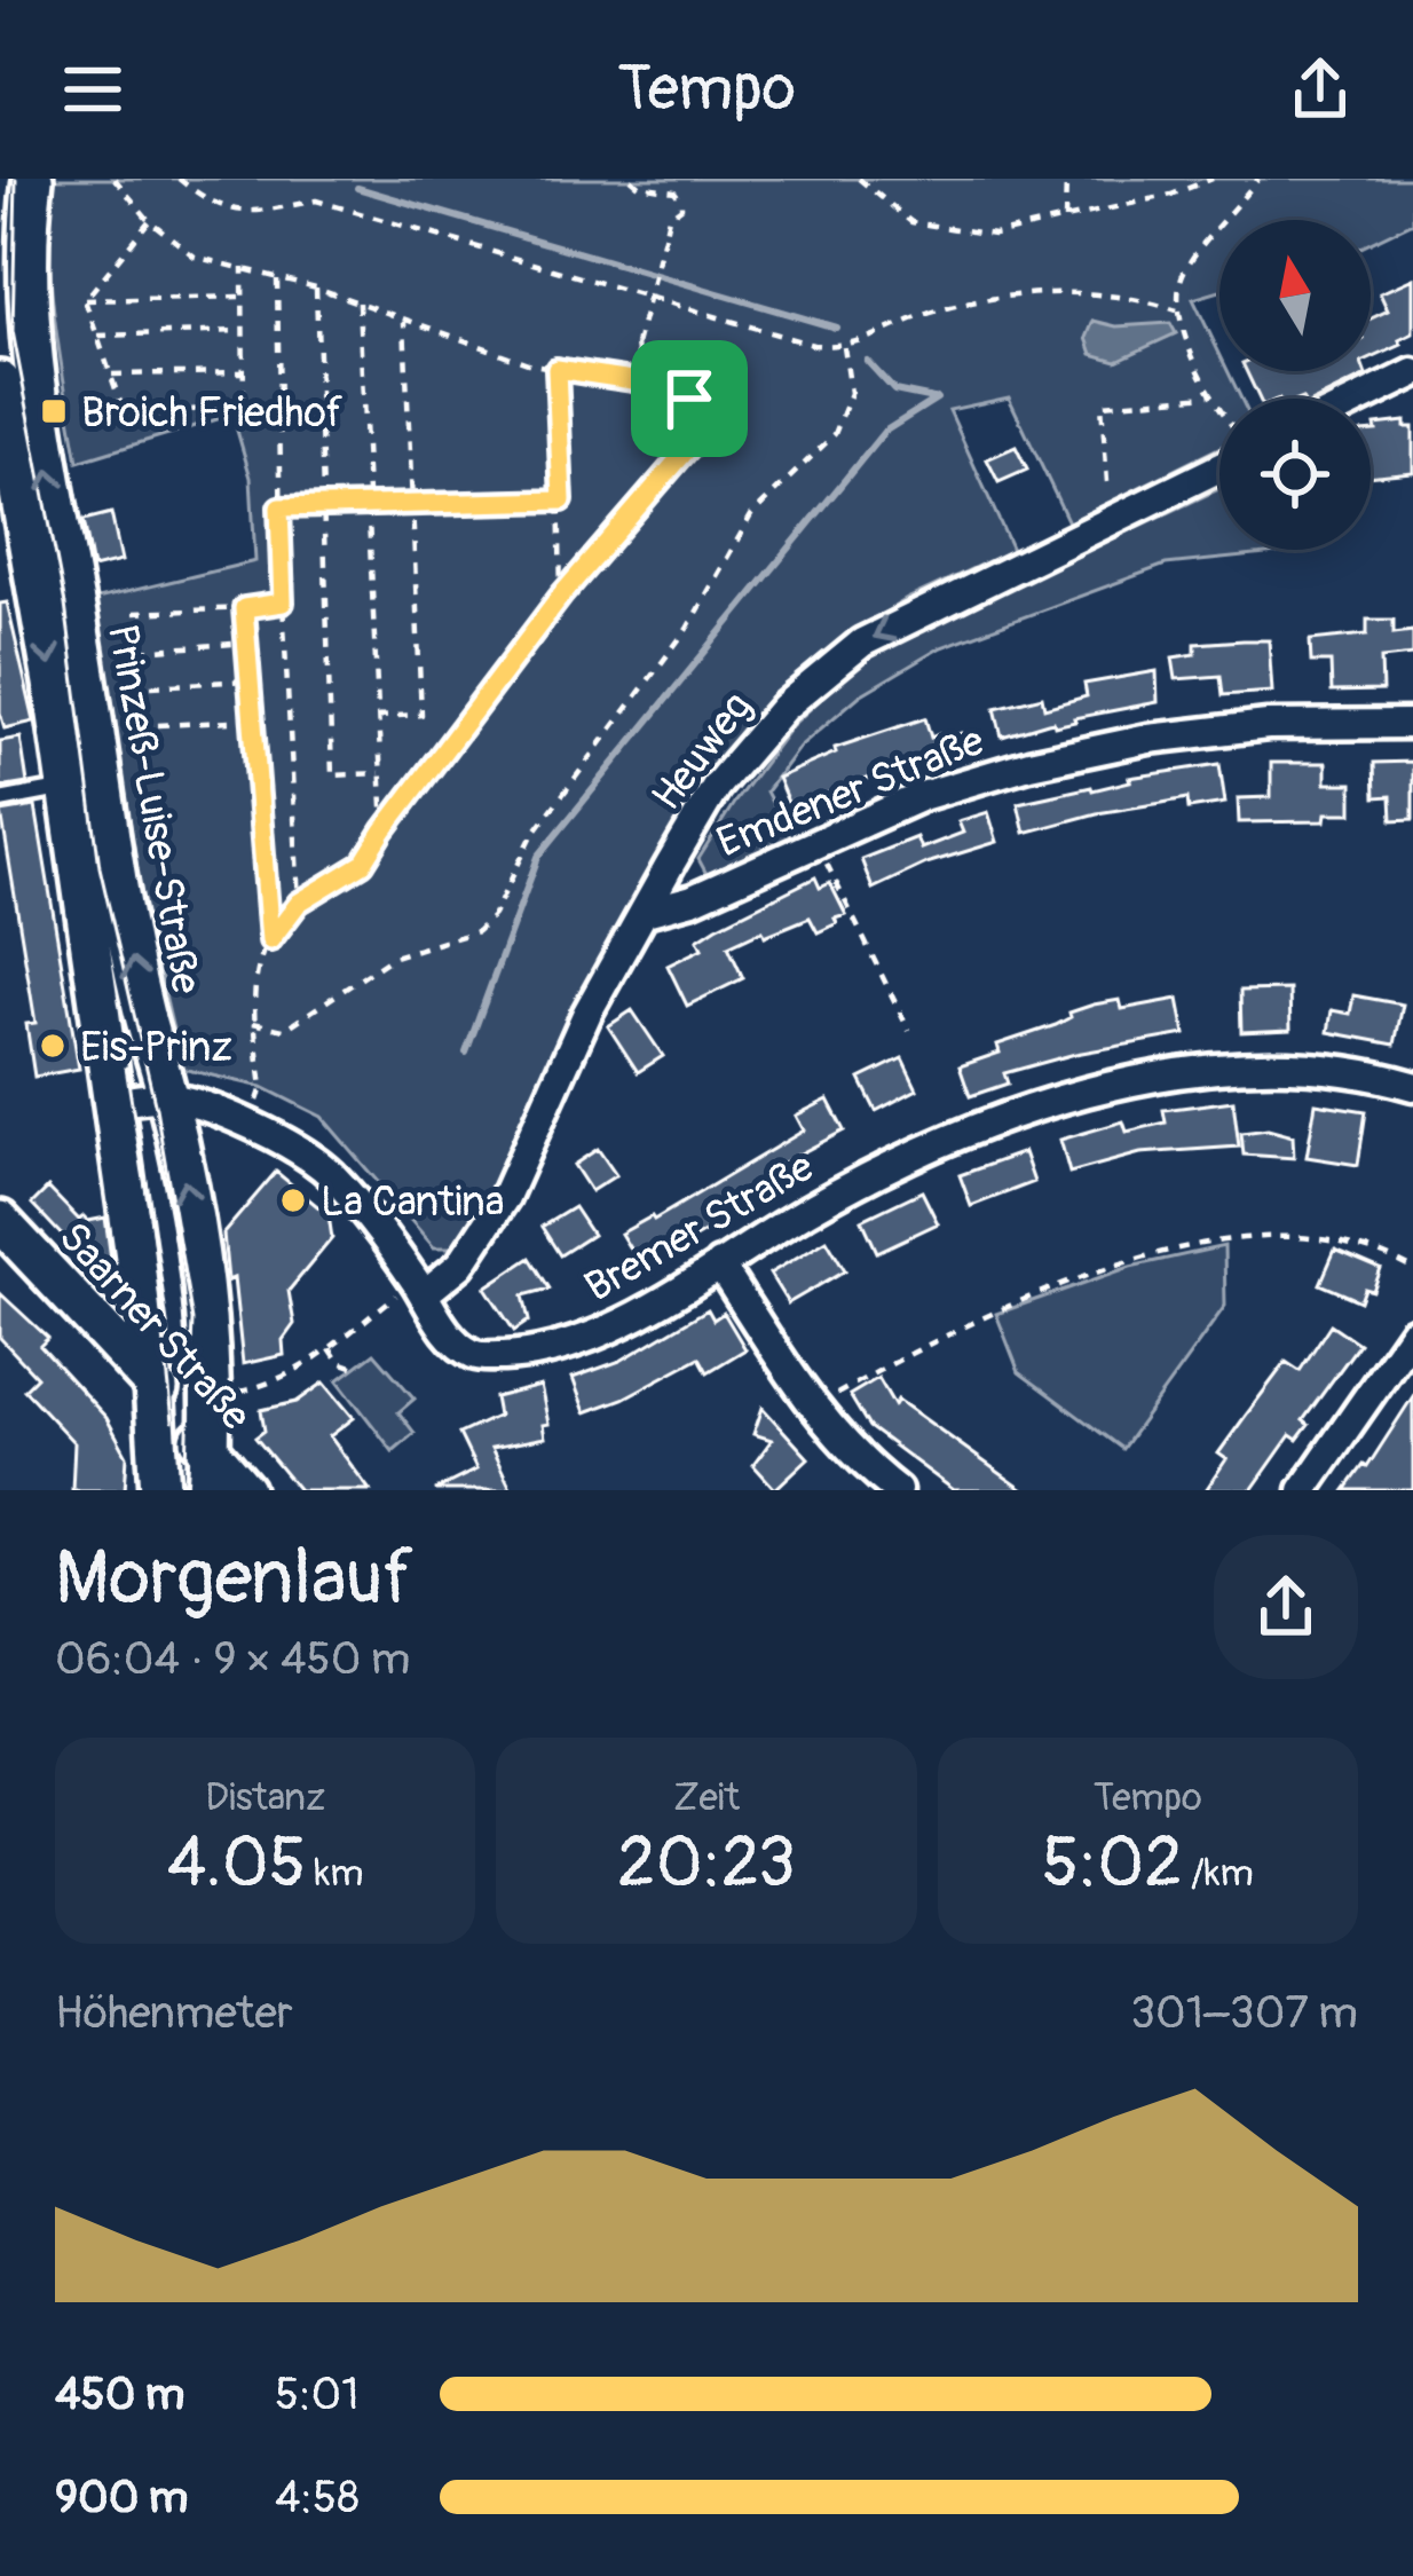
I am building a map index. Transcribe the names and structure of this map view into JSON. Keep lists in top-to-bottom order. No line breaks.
{"streets":{"main road":["Prinzeß-Luise-Straße","Saarner Straße"],"street":["Heuweg","Emdener Straße","Bremer Straße"]},"crossings":[["Heuweg","Emdener Straße"],["Heuweg","Bremer Straße"],["Prinzeß-Luise-Straße","Bremer Straße"],["Prinzeß-Luise-Straße","Saarner Straße"]],"one_way":["Heuweg"],"places":{"transit":["Broich Friedhof"],"other":["Eis-Prinz","La Cantina"]},"north":"top","page":{"header":"Tempo","heading":["Morgenlauf","06:04 · 9 × 450 m"],"stats":[["Distanz","4.05 km"],["Zeit","20:23"],["Tempo","5:02 /km"]],"chart":["Höhenmeter","301–307 m"],"list":[{"name":"450 m","note":"5:01"},{"name":"900 m","note":"4:58"}]}}
